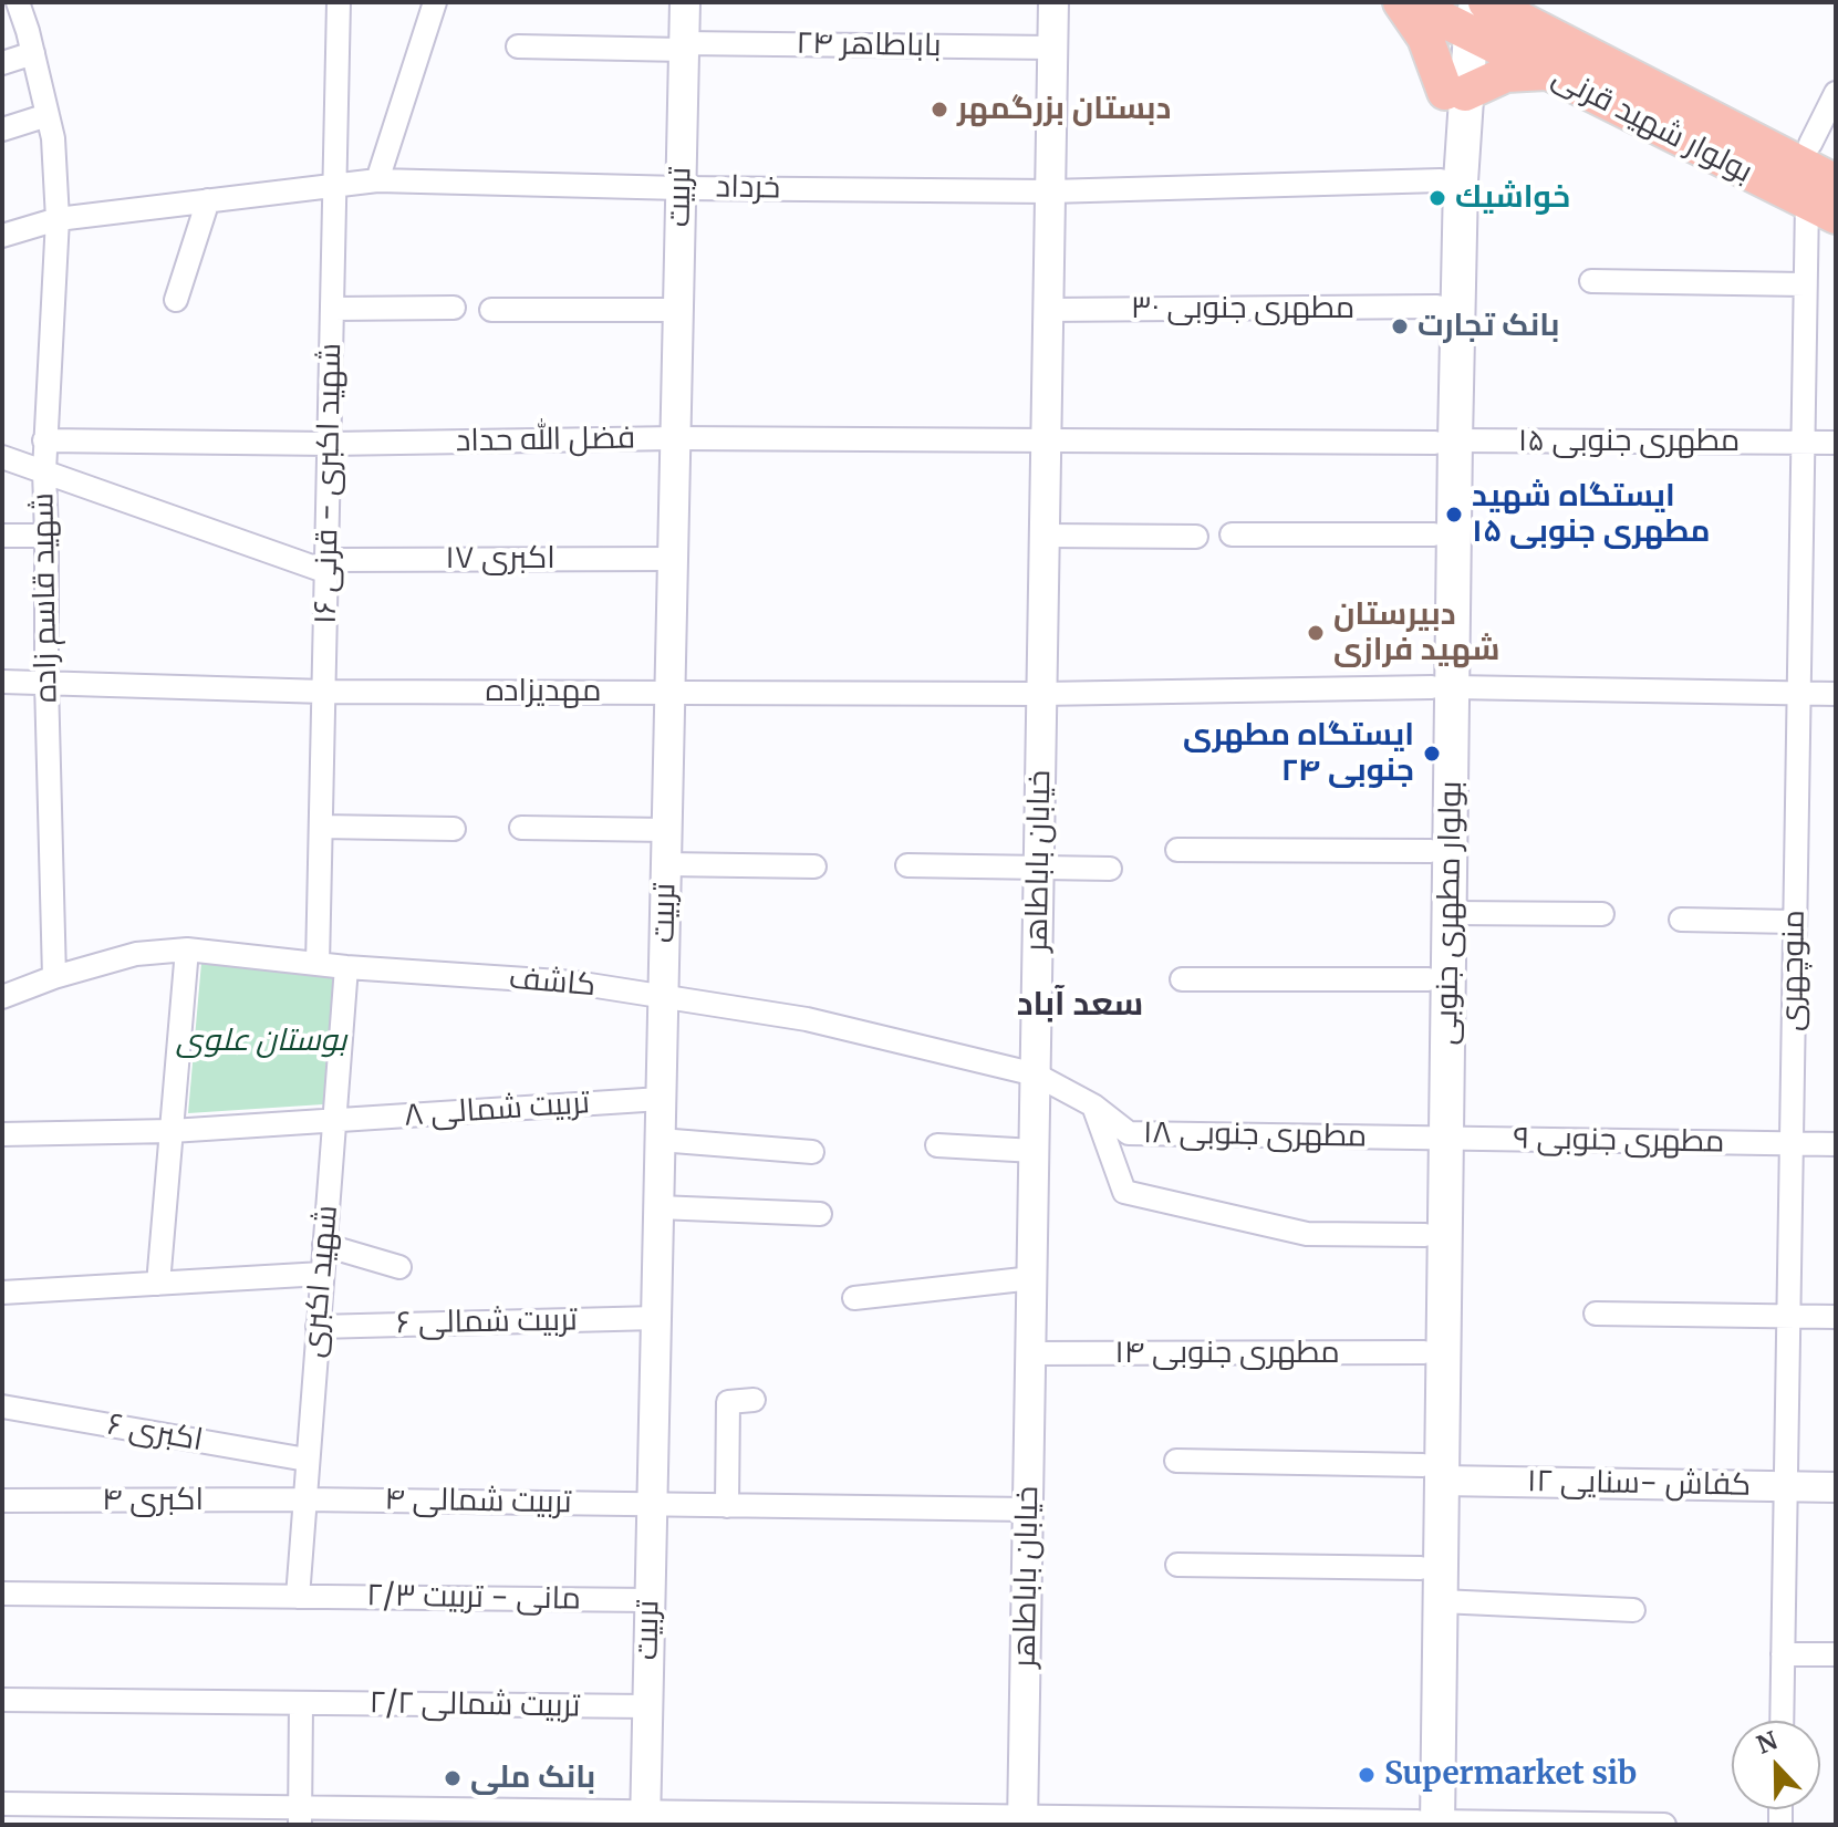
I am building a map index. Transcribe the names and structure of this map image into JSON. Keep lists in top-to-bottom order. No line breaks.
{"streets":{"main road":["بولوار شهید قرنی","بولوار مطهری جنوبی"],"street":["باباطاهر ۲۴","خرداد","تربیت","مطهری جنوبی ۳۰","فضل الله حداد","مطهری جنوبی ۱۵","شهید اکبری - قرنی ۱۶","اکبری ۱۷","شهید قاسم زاده","مهدیزاده","خیابان باباطاهر","منوچهری","کاشف","تربیت شمالی ۸","مطهری جنوبی ۱۸","مطهری جنوبی ۹","شهید اکبری","تربیت شمالی ۶","مطهری جنوبی ۱۴","اکبری ۶","کفاش -سنایی ۱۲","اکبری ۴","تربیت شمالی ۴","مانی - تربیت ۲/۳","تربیت شمالی ۲/۲"]},"crossings":[["باباطاهر ۲۴","تربیت"],["باباطاهر ۲۴","خیابان باباطاهر"],["بولوار شهید قرنی","بولوار مطهری جنوبی"],["بولوار شهید قرنی","منوچهری"],["خرداد","تربیت"],["خرداد","شهید اکبری - قرنی ۱۶"],["خرداد","شهید قاسم زاده"],["خرداد","خیابان باباطاهر"],["خرداد","بولوار مطهری جنوبی"],["تربیت","فضل الله حداد"],["تربیت","اکبری ۱۷"],["تربیت","مهدیزاده"],["تربیت","کاشف"],["تربیت","تربیت شمالی ۸"],["تربیت","تربیت شمالی ۶"],["تربیت","تربیت شمالی ۴"],["تربیت","مانی - تربیت ۲/۳"],["تربیت","تربیت شمالی ۲/۲"],["مطهری جنوبی ۳۰","خیابان باباطاهر"],["مطهری جنوبی ۳۰","بولوار مطهری جنوبی"],["فضل الله حداد","مطهری جنوبی ۱۵"],["فضل الله حداد","شهید اکبری - قرنی ۱۶"],["فضل الله حداد","شهید قاسم زاده"],["فضل الله حداد","خیابان باباطاهر"],["فضل الله حداد","بولوار مطهری جنوبی"],["مطهری جنوبی ۱۵","بولوار مطهری جنوبی"],["مطهری جنوبی ۱۵","منوچهری"],["شهید اکبری - قرنی ۱۶","اکبری ۱۷"],["شهید اکبری - قرنی ۱۶","مهدیزاده"],["شهید اکبری - قرنی ۱۶","کاشف"],["اکبری ۱۷","شهید قاسم زاده"],["شهید قاسم زاده","مهدیزاده"],["شهید قاسم زاده","کاشف"],["مهدیزاده","خیابان باباطاهر"],["مهدیزاده","بولوار مطهری جنوبی"],["مهدیزاده","منوچهری"],["خیابان باباطاهر","کاشف"],["خیابان باباطاهر","مطهری جنوبی ۱۴"],["خیابان باباطاهر","تربیت شمالی ۴"],["بولوار مطهری جنوبی","مطهری جنوبی ۱۸"],["بولوار مطهری جنوبی","مطهری جنوبی ۹"],["بولوار مطهری جنوبی","مطهری جنوبی ۱۴"],["بولوار مطهری جنوبی","کفاش -سنایی ۱۲"],["منوچهری","مطهری جنوبی ۹"],["منوچهری","کفاش -سنایی ۱۲"],["کاشف","مطهری جنوبی ۱۸"],["کاشف","شهید اکبری"],["تربیت شمالی ۸","شهید اکبری"],["مطهری جنوبی ۱۸","مطهری جنوبی ۹"],["شهید اکبری","تربیت شمالی ۶"],["شهید اکبری","اکبری ۶"],["شهید اکبری","اکبری ۴"],["شهید اکبری","تربیت شمالی ۴"],["شهید اکبری","مانی - تربیت ۲/۳"],["اکبری ۴","تربیت شمالی ۴"]],"districts":["سعد آباد"],"parks":["بوستان علوی"],"places":["دبستان بزرگمهر","خواشيك","بانک تجارت","ایستگاه شهید مطهری جنوبی ۱۵","دبیرستان شهید فرازی","ایستگاه مطهری جنوبی ۲۴","Supermarket sib","بانک ملی"],"north":"top"}
